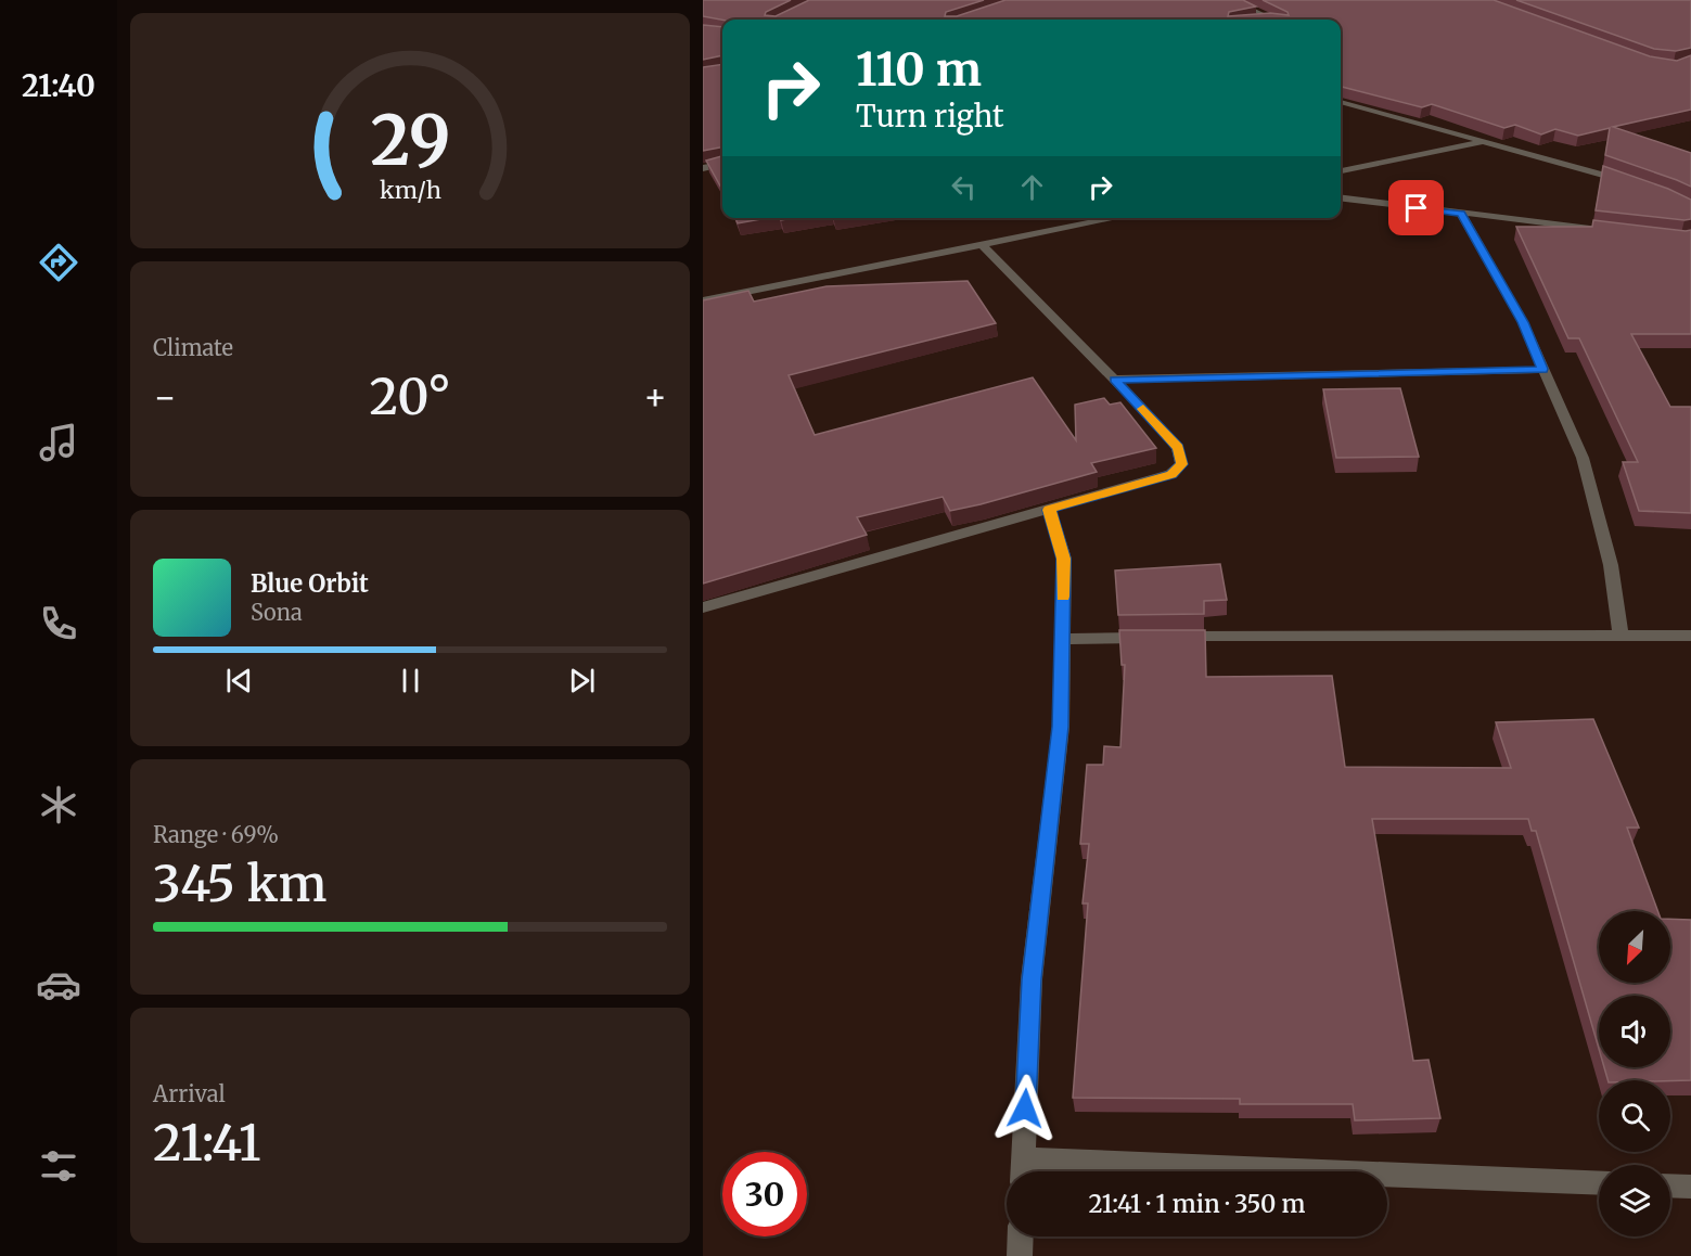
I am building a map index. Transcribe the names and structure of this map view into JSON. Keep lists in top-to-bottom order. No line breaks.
{"north":"bottom left","page":{"tabs":"21:40","turn":["110 m","Turn right"],"tile":["Climate",["Range · 69%","345 km"],["Arrival","21:41"]],"heat":["−","20°","+"],"song":["Blue Orbit","Sona"],"limit":"30","trip":"21:41 · 1 min · 350 m","gauge":["29","km/h"]}}
